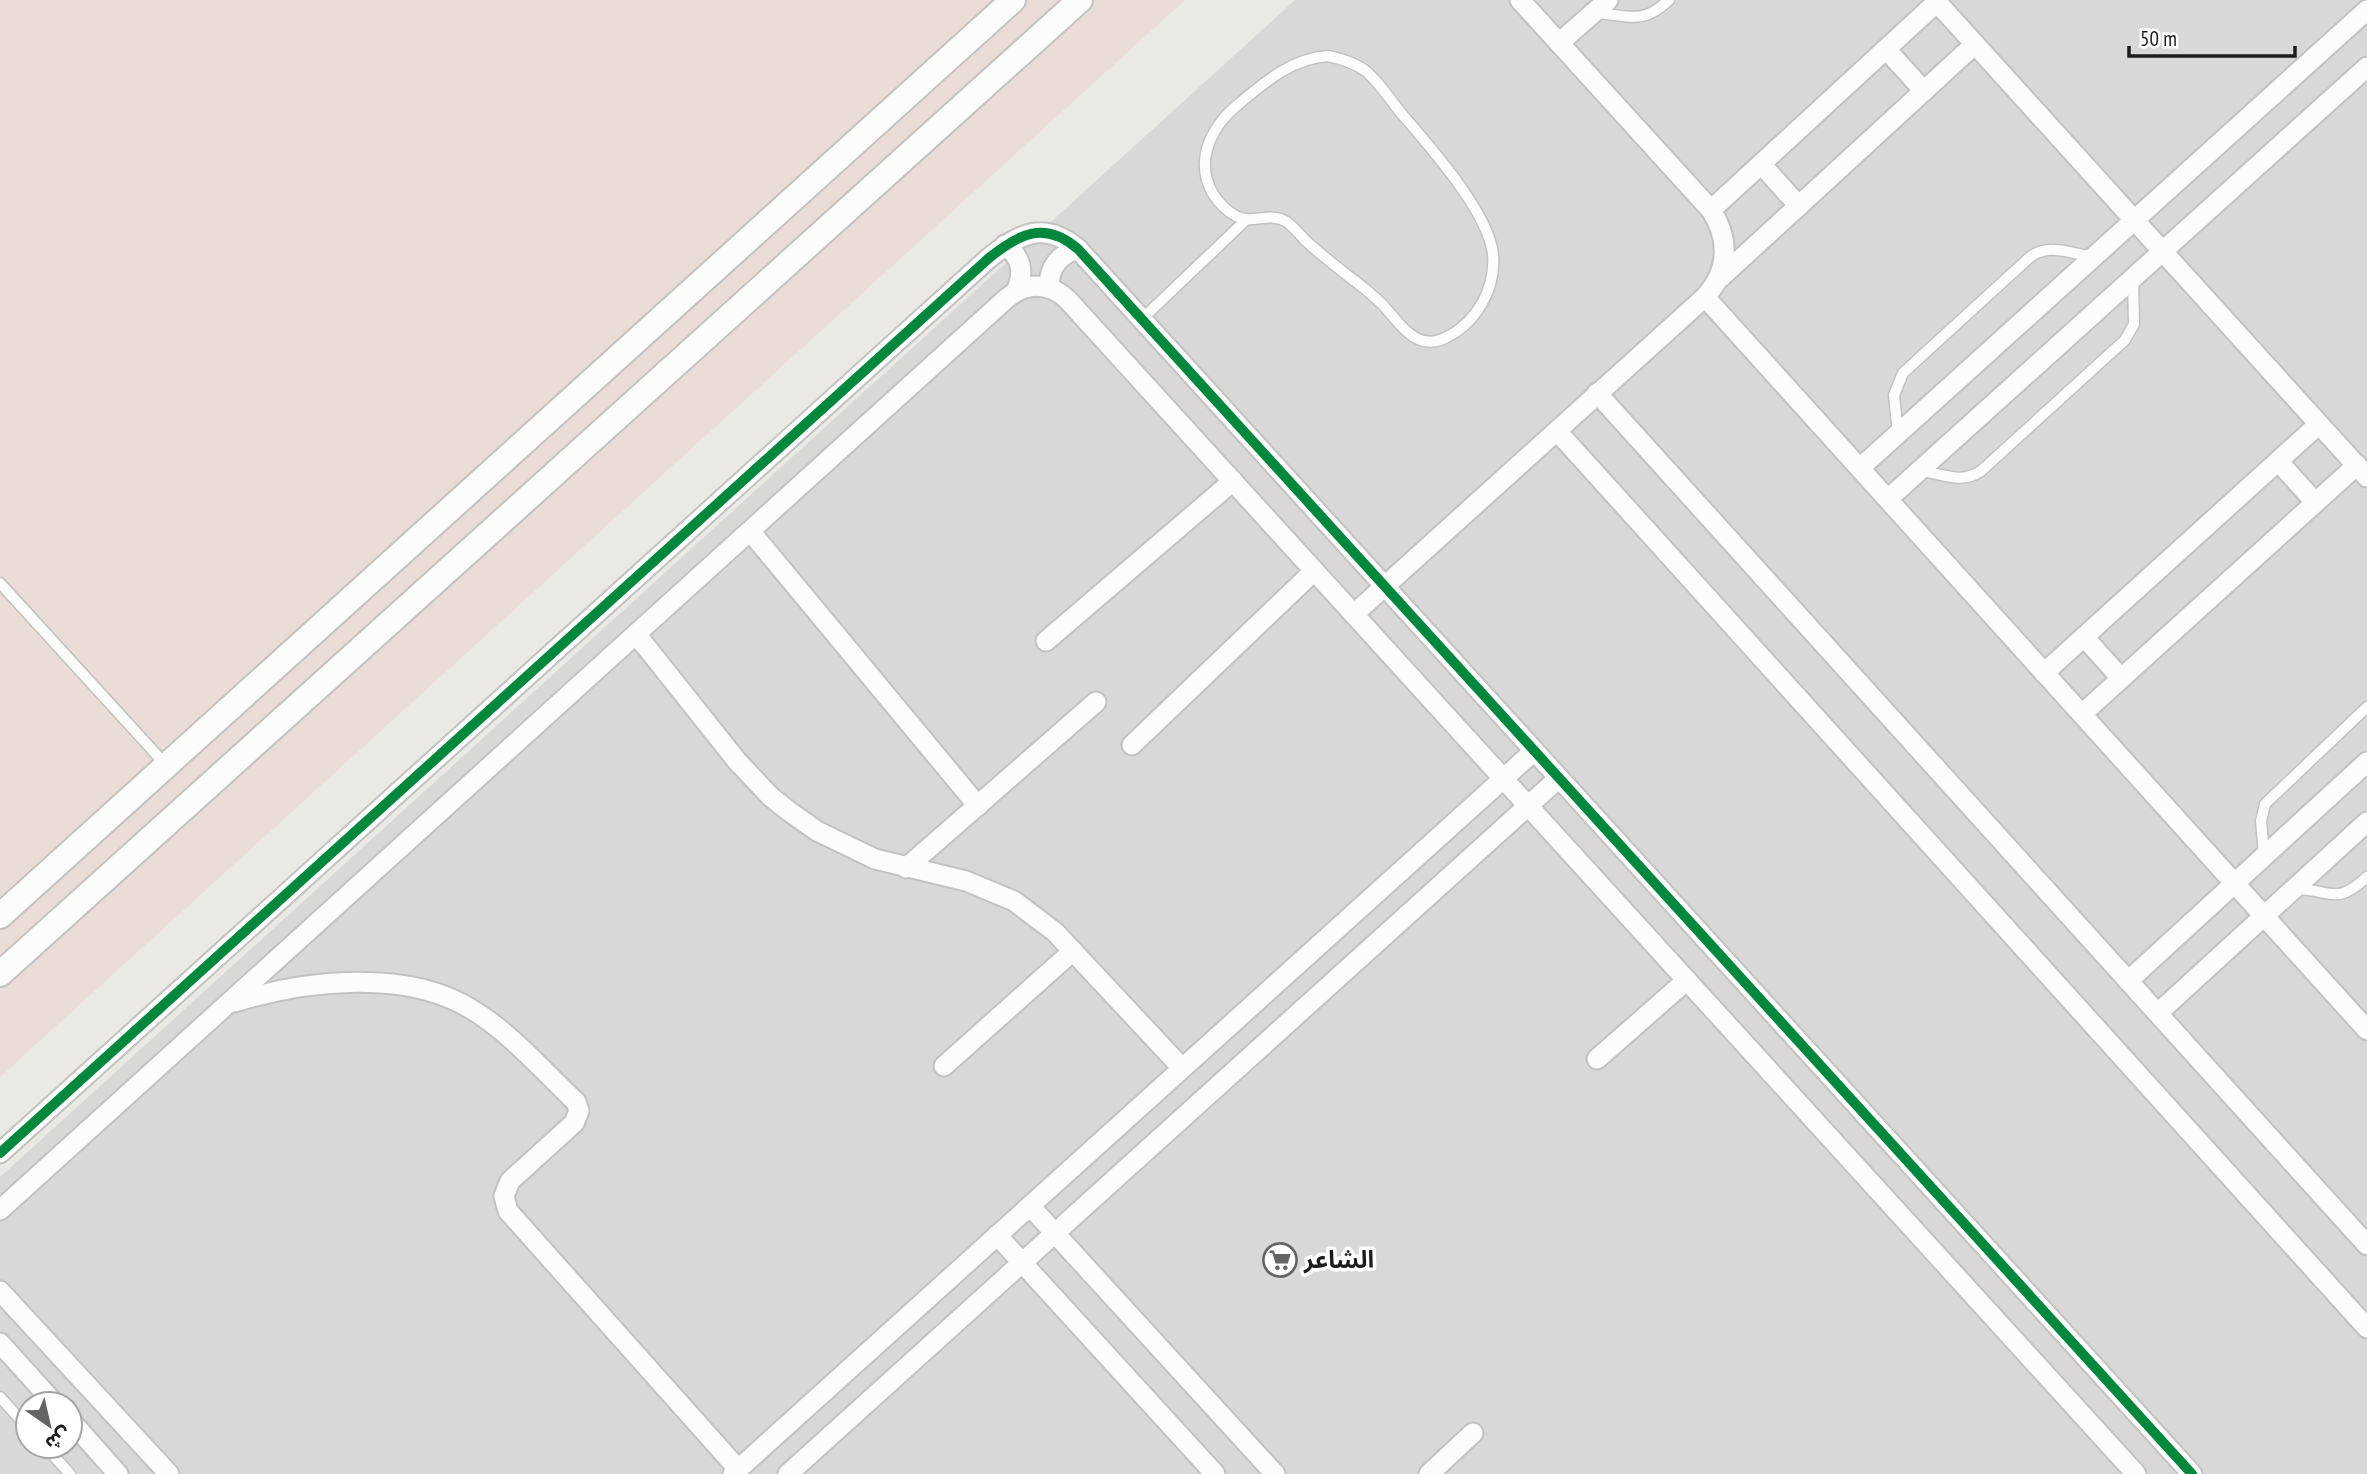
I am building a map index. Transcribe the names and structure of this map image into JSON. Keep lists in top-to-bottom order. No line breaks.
{"places":{"supermarket":["الشاعر"]},"scale_bar":"50 m","north":"bottom right"}
